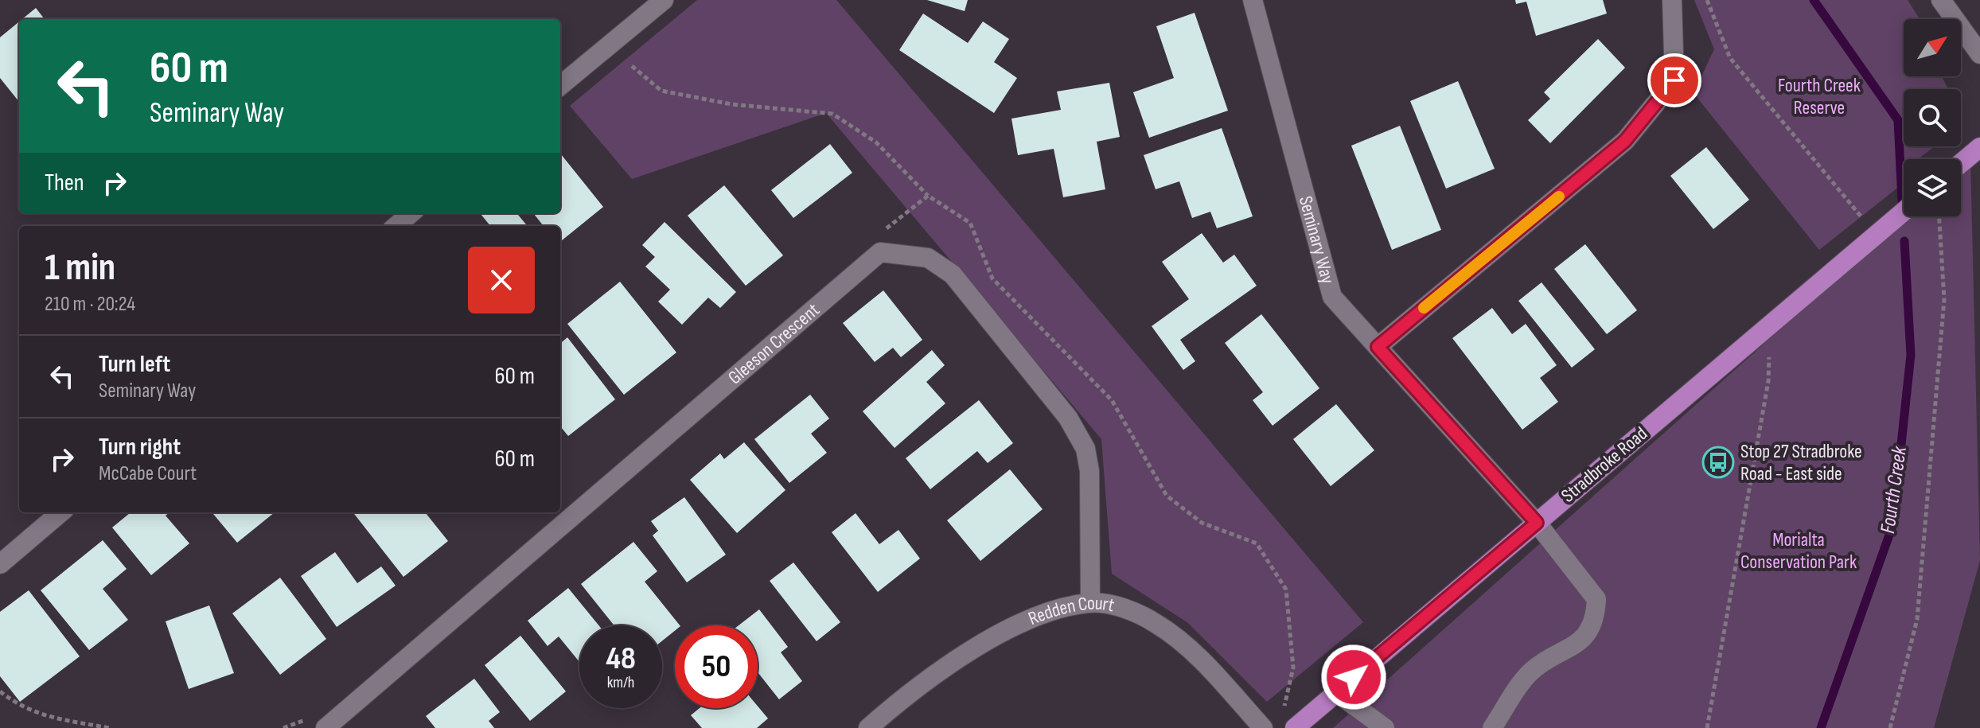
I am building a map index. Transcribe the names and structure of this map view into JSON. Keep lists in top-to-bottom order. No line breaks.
{"streets":{"main road":["Stradbroke Road"],"street":["Seminary Way","Gleeson Crescent","Redden Court"]},"crossings":[["Seminary Way","Stradbroke Road"],["Gleeson Crescent","Redden Court"]],"water":["Fourth Creek"],"parks":["Fourth Creek Reserve","Morialta Conservation Park"],"places":{"bus stop":["Stop 27 Stradbroke Road - East side"]},"north":"top right","page":{"turn":["60 m","Seminary Way"],"then":"Then","heading":["1 min","210 m · 20:24"],"list":[{"name":"Turn left","note":"Seminary Way","value":"60 m"},{"name":"Turn right","note":"McCabe Court","value":"60 m"}],"speed":"48 km/h","limit":"50"}}
